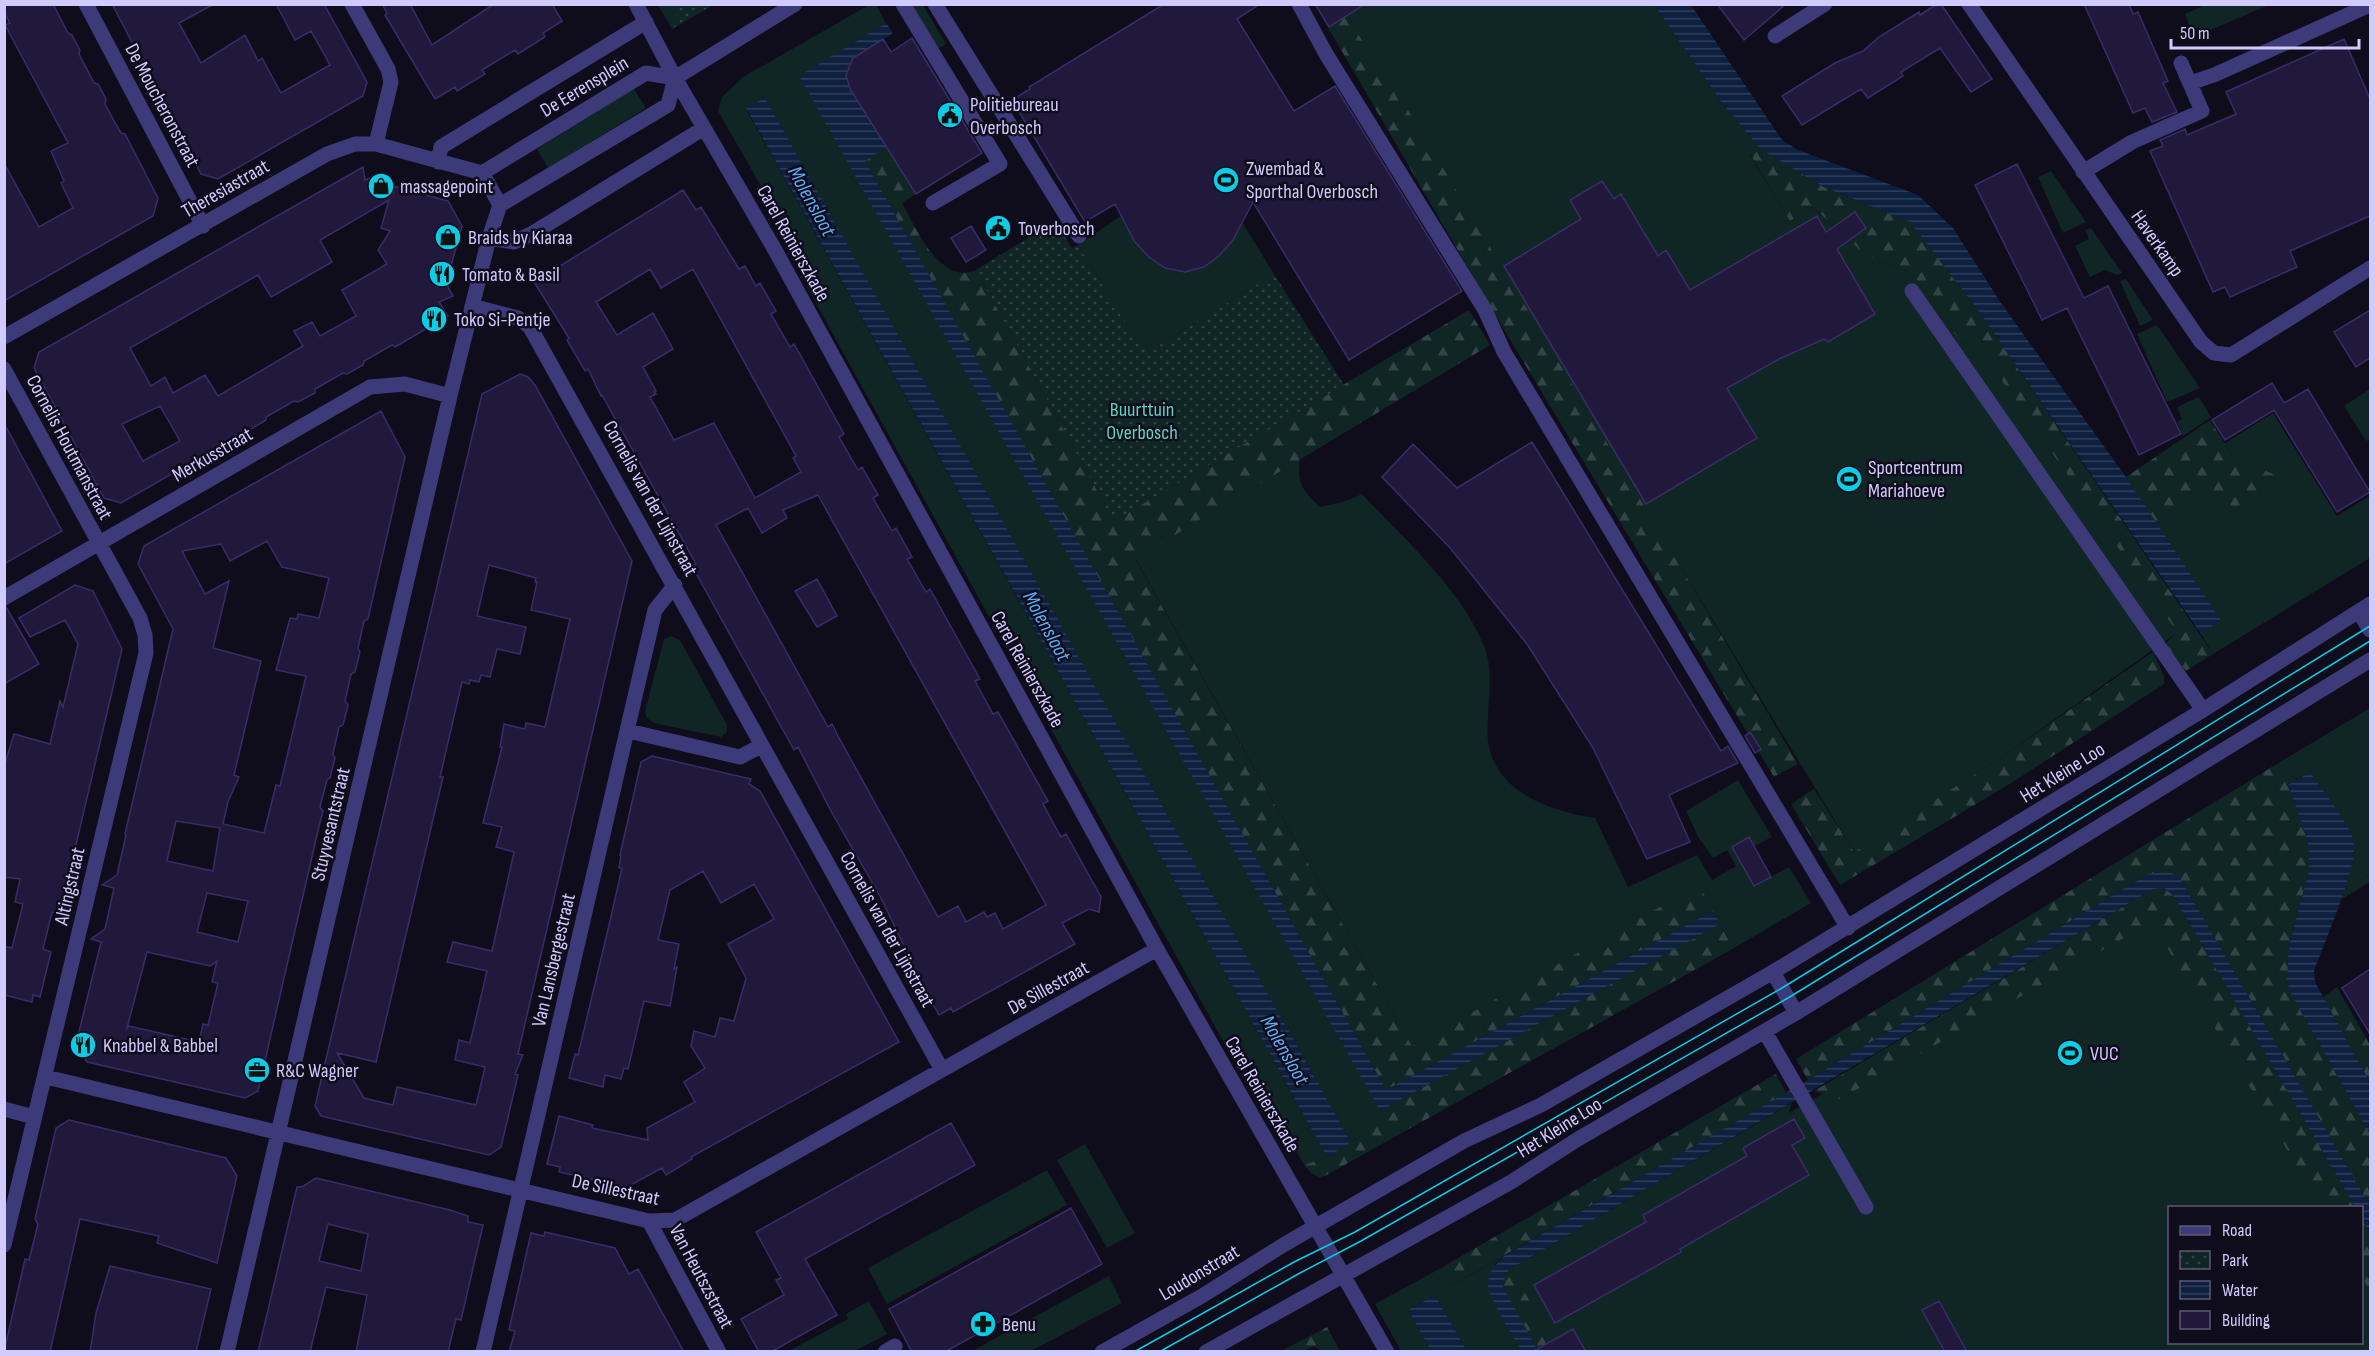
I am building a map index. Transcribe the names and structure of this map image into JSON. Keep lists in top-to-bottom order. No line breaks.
{"streets":{"street":["De Eerensplein","De Moucheronstraat","Theresiastraat","Carel Reinierszkade","Haverkamp","Cornelis Houtmanstraat","Merkusstraat","Cornelis van der Lijnstraat","Het Kleine Loo","Stuyvesantstraat","Altingstraat","Van Lansbergestraat","De Sillestraat","Loudonstraat","Van Heutszstraat"]},"crossings":[["De Eerensplein","Theresiastraat"],["De Eerensplein","Carel Reinierszkade"],["De Moucheronstraat","Theresiastraat"],["Carel Reinierszkade","Het Kleine Loo"],["Carel Reinierszkade","De Sillestraat"],["Carel Reinierszkade","Loudonstraat"],["Cornelis Houtmanstraat","Merkusstraat"],["Cornelis Houtmanstraat","Altingstraat"],["Merkusstraat","Stuyvesantstraat"],["Merkusstraat","Altingstraat"],["Cornelis van der Lijnstraat","Stuyvesantstraat"],["Cornelis van der Lijnstraat","Van Lansbergestraat"],["Cornelis van der Lijnstraat","De Sillestraat"],["Het Kleine Loo","Loudonstraat"],["Stuyvesantstraat","De Sillestraat"],["Altingstraat","De Sillestraat"],["Van Lansbergestraat","De Sillestraat"],["De Sillestraat","Van Heutszstraat"]],"water":["Molensloot"],"parks":["Buurttuin Overbosch"],"places":{"public building":["Politiebureau Overbosch","Toverbosch"],"sports":["Zwembad & Sporthal Overbosch","Sportcentrum Mariahoeve","VUC"],"shop":["massagepoint","Braids by Kiaraa"],"restaurant":["Tomato & Basil","Toko Si-Pentje","Knabbel & Babbel"],"office":["R&C Wagner"],"pharmacy":["Benu"]},"legend":["Road","Park","Water","Building"],"scale_bar":"50 m"}
